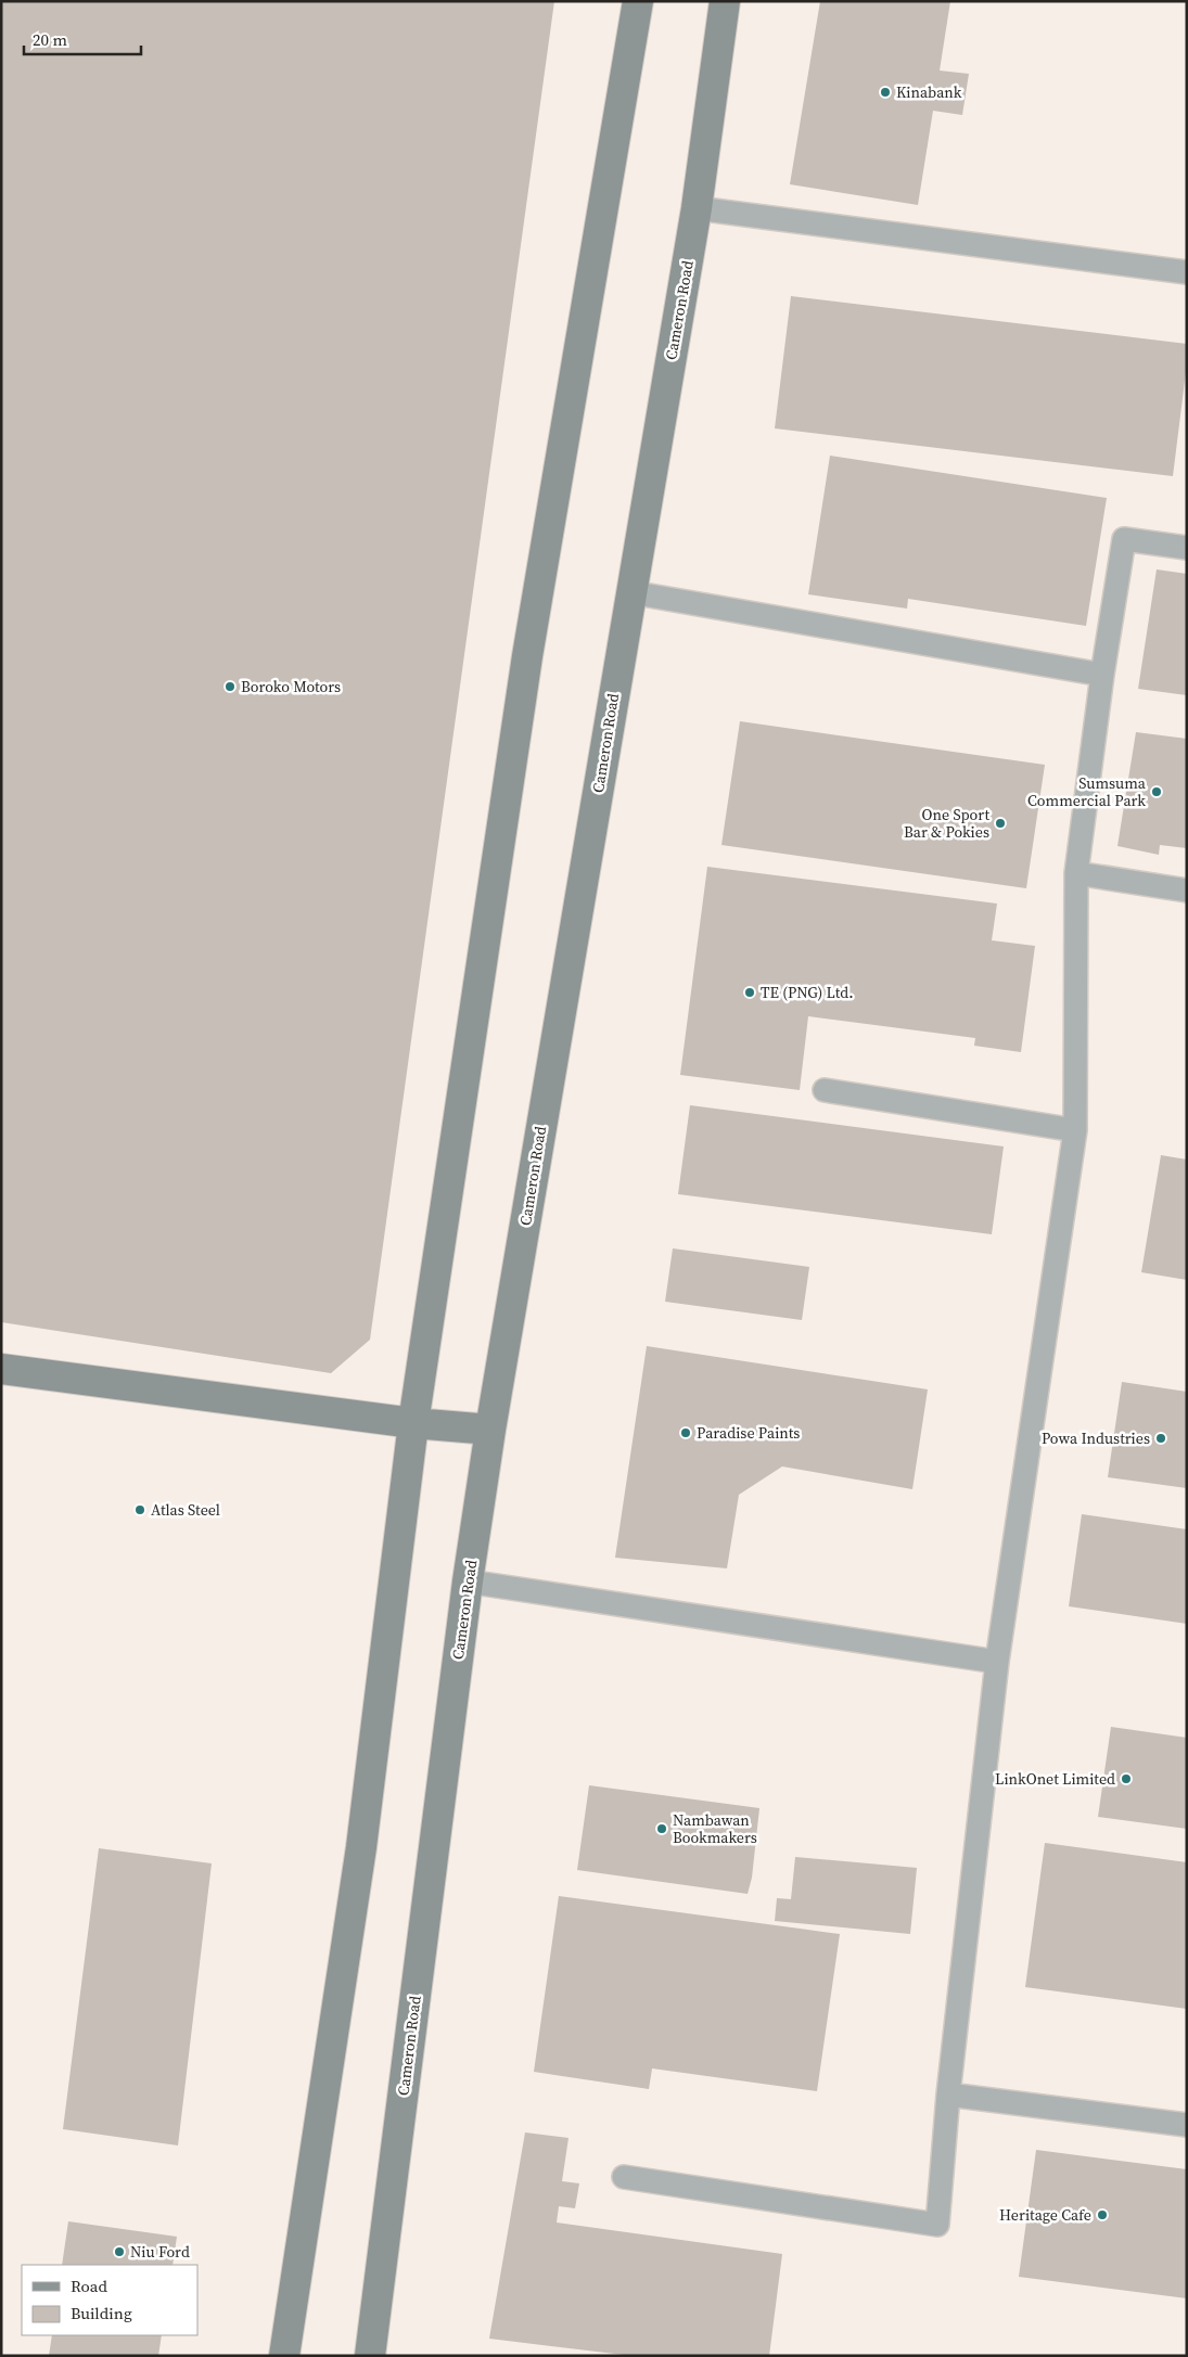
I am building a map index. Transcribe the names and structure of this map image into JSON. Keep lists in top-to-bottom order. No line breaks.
{"streets":{"main road":["Cameron Road"]},"places":["Kinabank","Boroko Motors","Sumsuma Commercial Park","One Sport Bar & Pokies","TE (PNG) Ltd.","Paradise Paints","Powa Industries","Atlas Steel","LinkOnet Limited","Nambawan Bookmakers","Heritage Cafe","Niu Ford"],"legend":["Road","Building"],"scale_bar":"20 m"}
